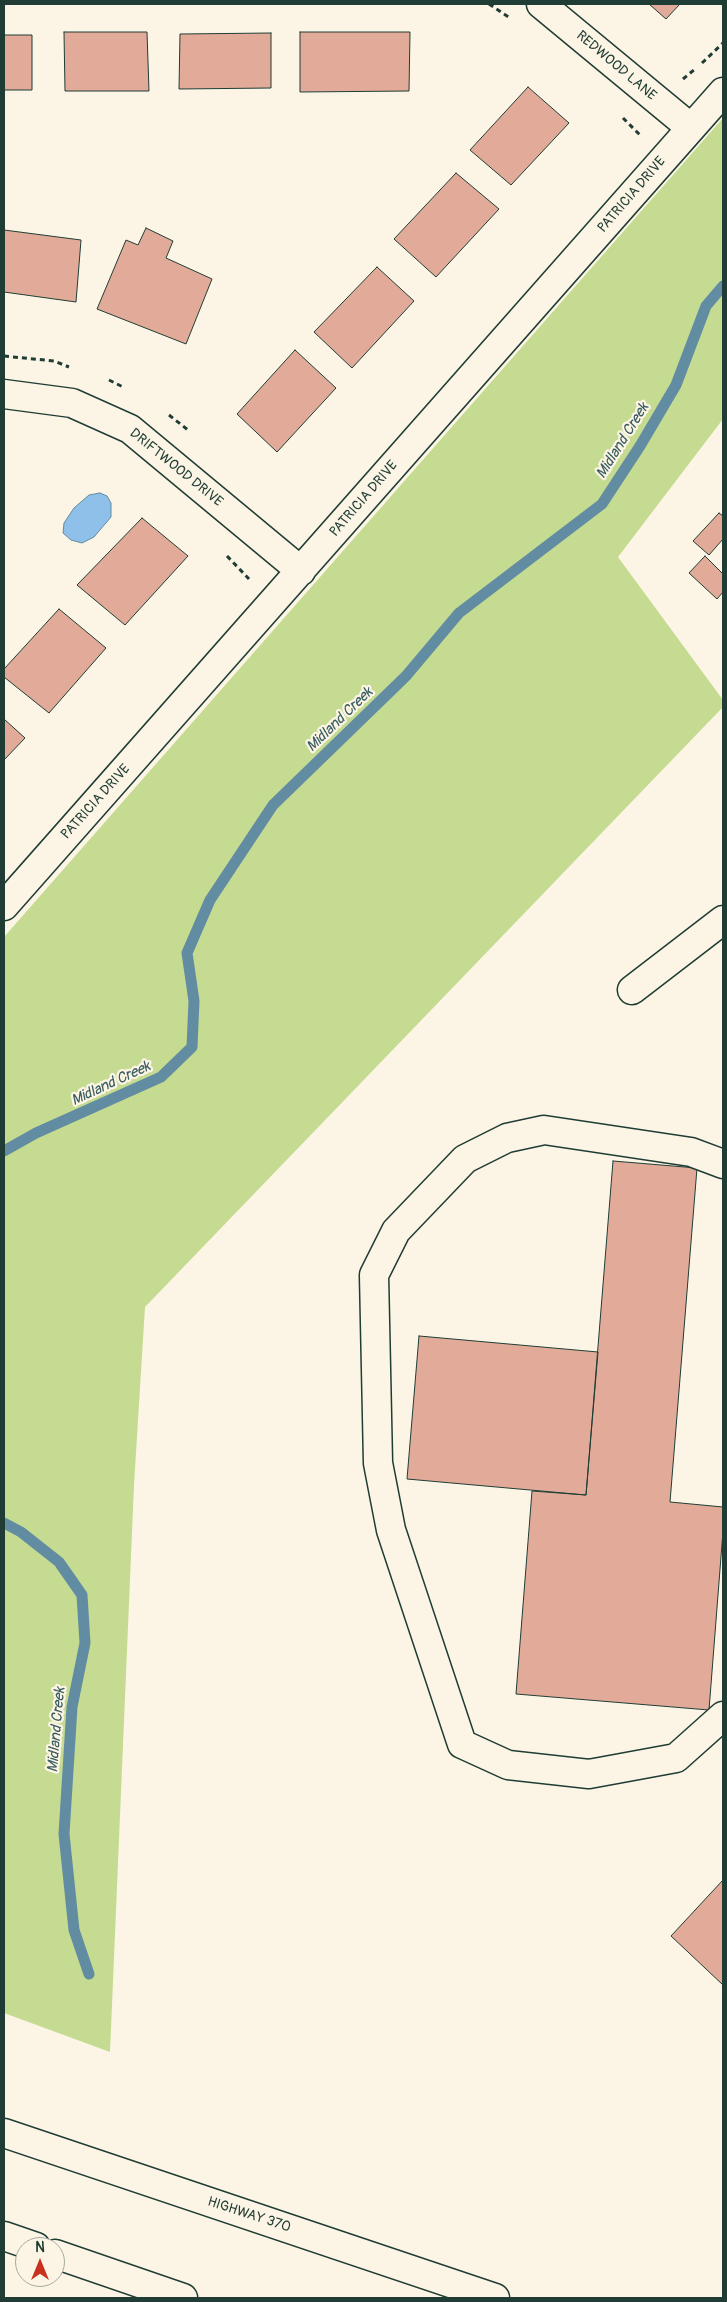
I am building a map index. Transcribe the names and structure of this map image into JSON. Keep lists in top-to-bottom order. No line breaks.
{"streets":{"main road":["REDWOOD LANE","PATRICIA DRIVE","DRIFTWOOD DRIVE","HIGHWAY 370"]},"crossings":[["REDWOOD LANE","PATRICIA DRIVE"],["PATRICIA DRIVE","DRIFTWOOD DRIVE"]],"water":["Midland Creek"],"north":"top"}
